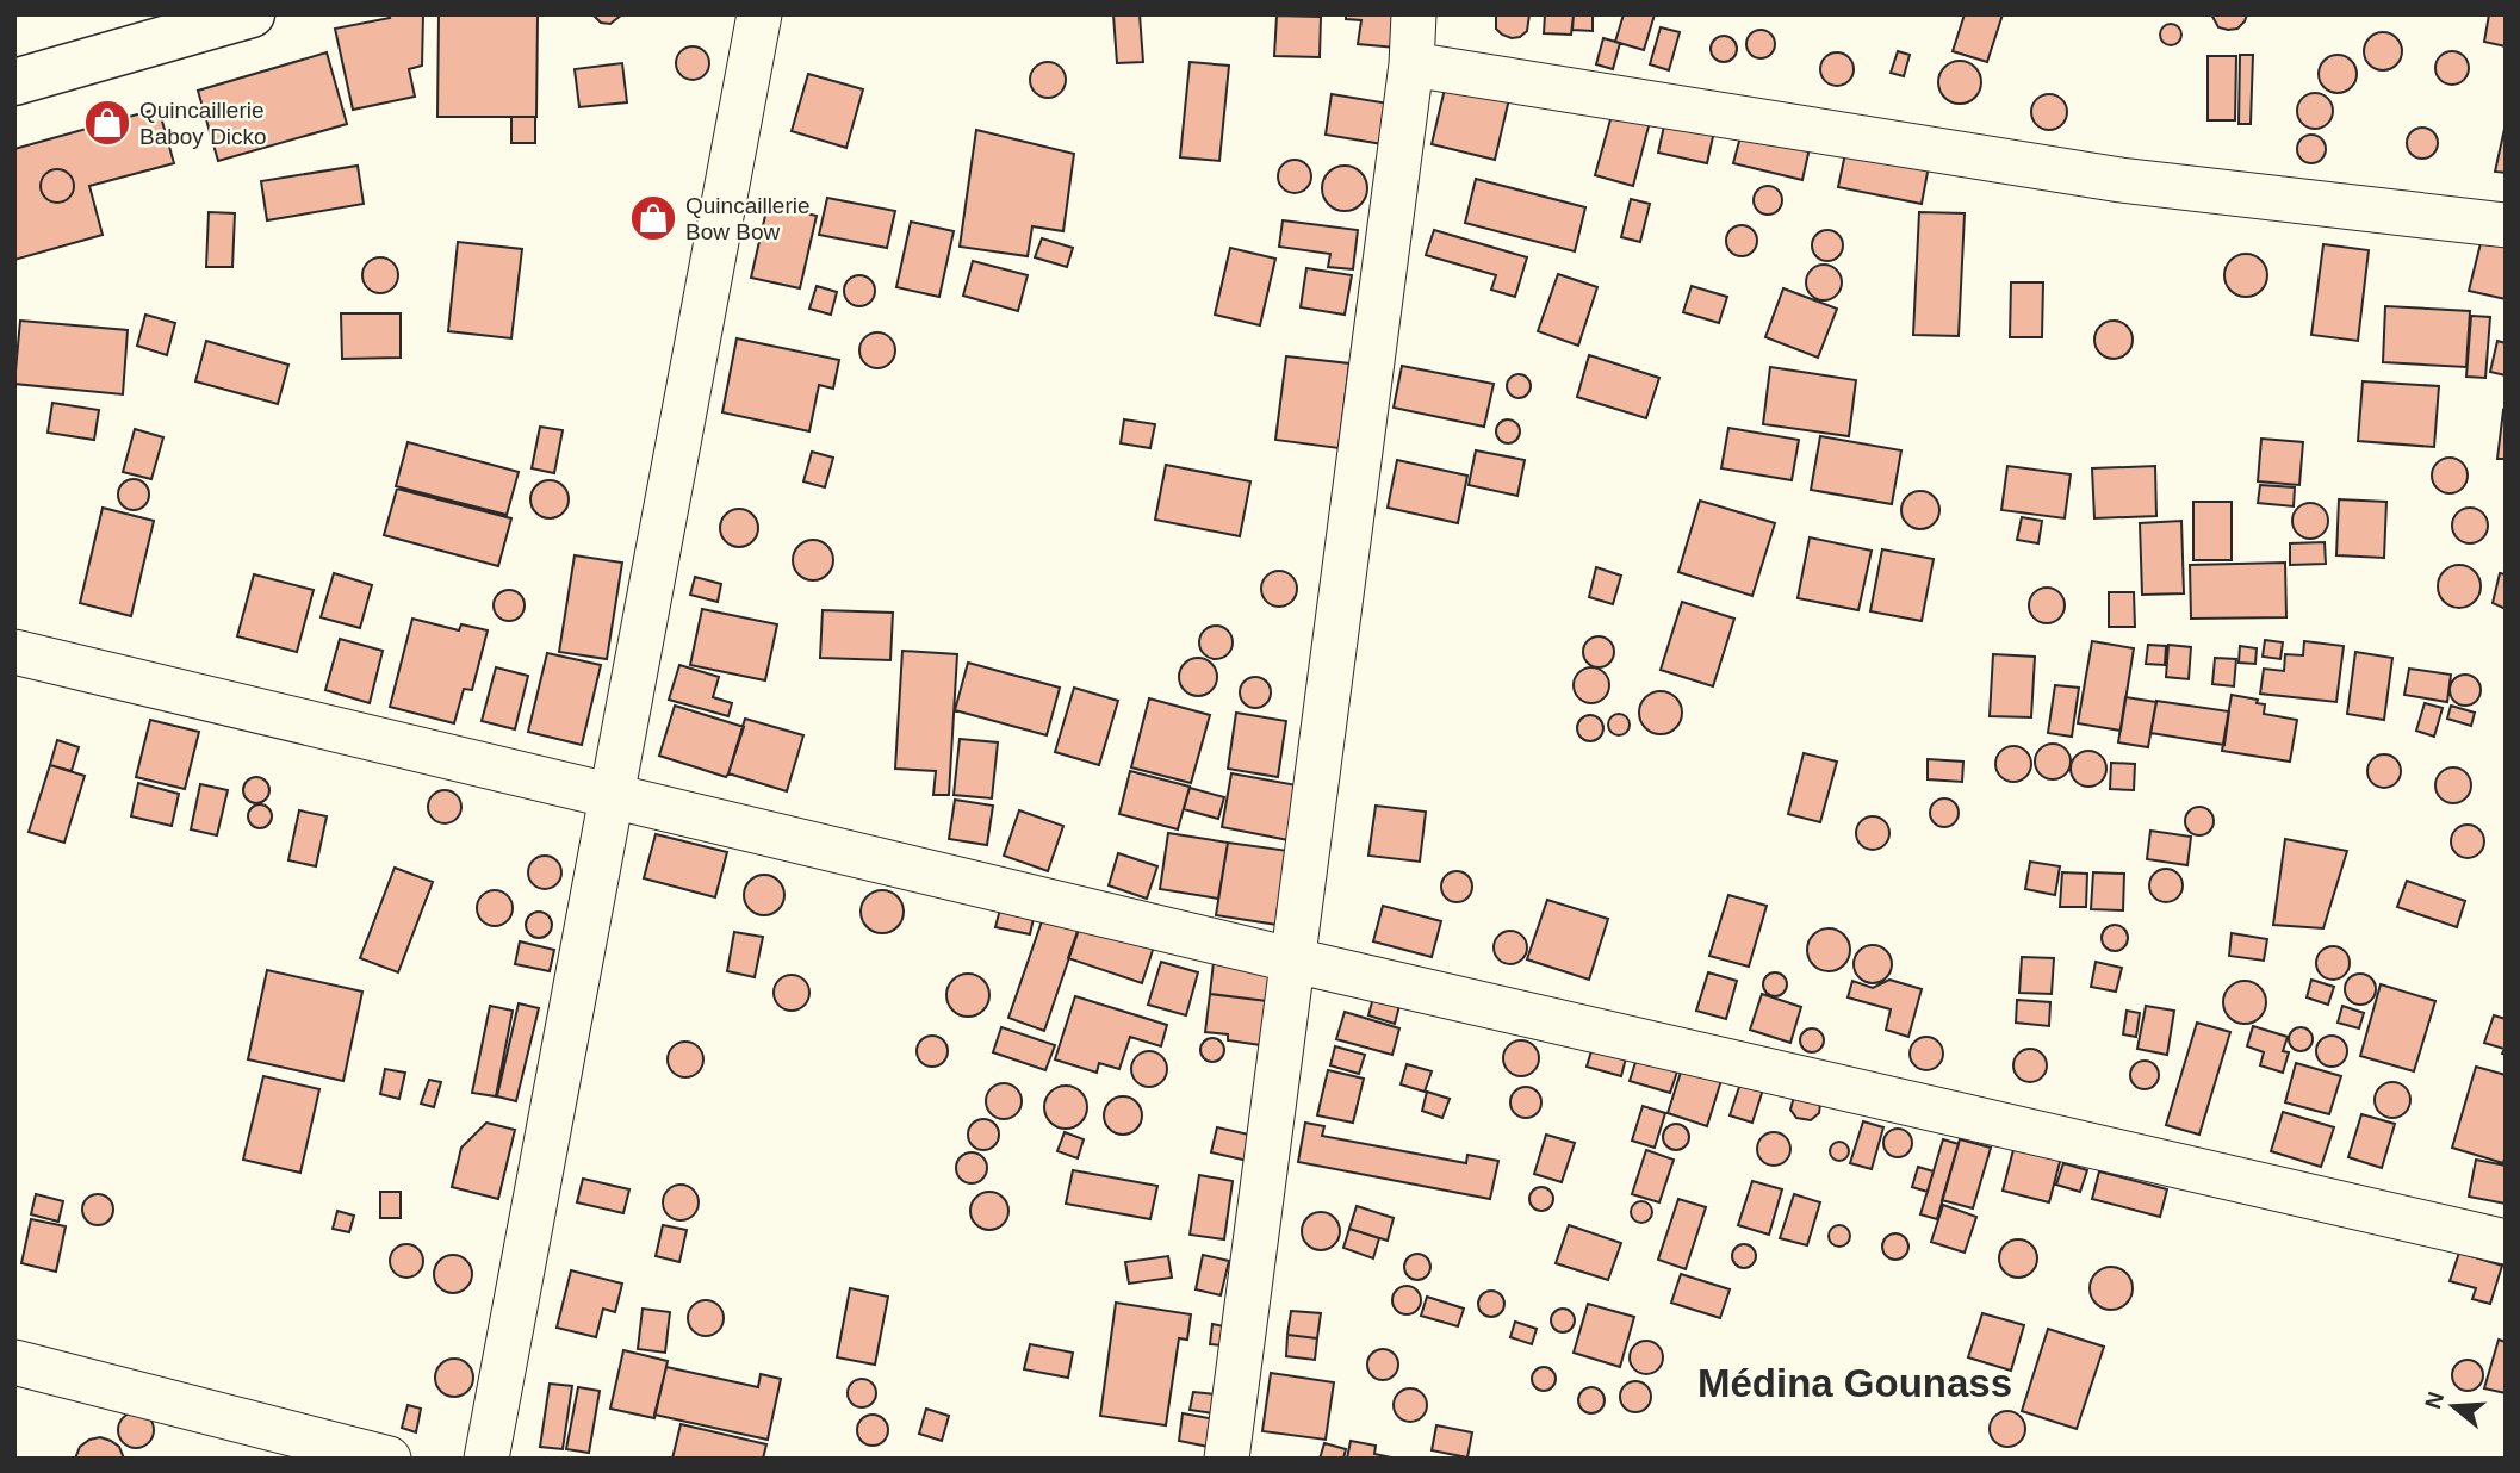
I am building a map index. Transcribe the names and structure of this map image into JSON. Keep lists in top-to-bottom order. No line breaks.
{"districts":["Médina Gounass"],"places":{"shop":["Quincaillerie Baboy Dicko","Quincaillerie Bow Bow"]},"north":"left"}
